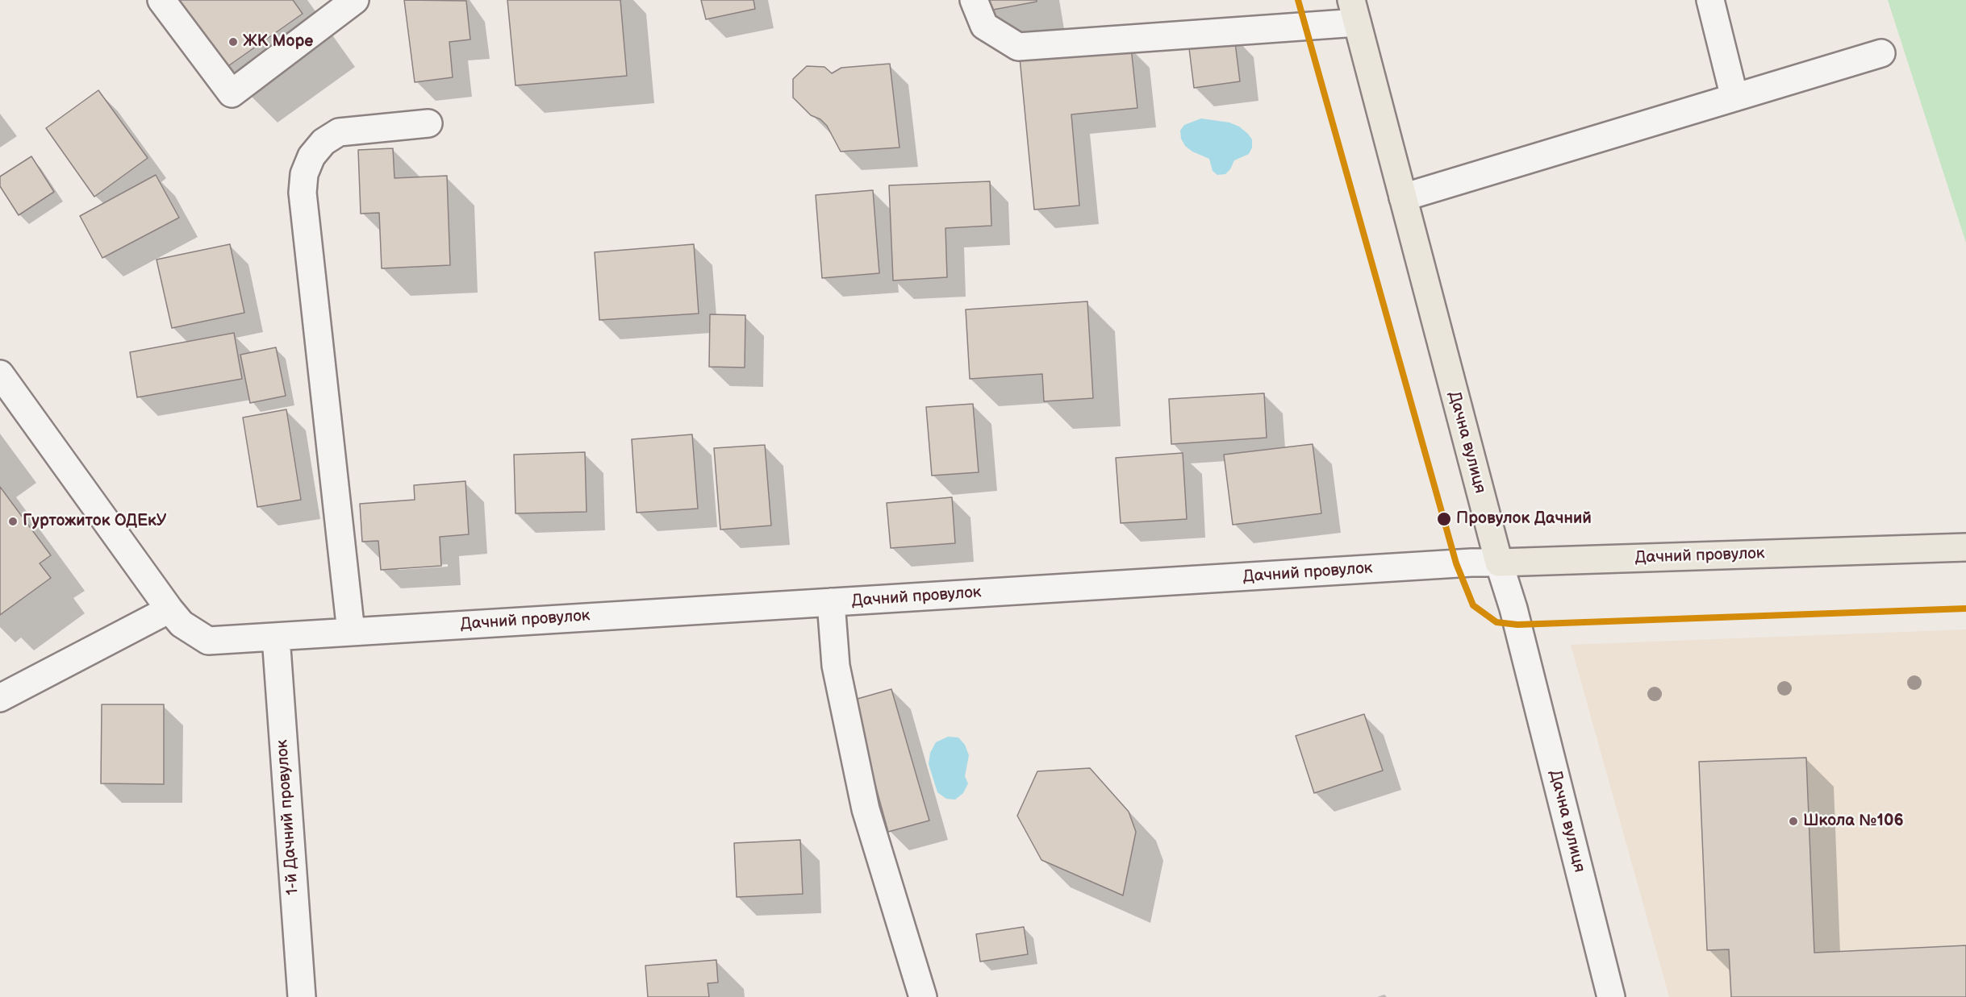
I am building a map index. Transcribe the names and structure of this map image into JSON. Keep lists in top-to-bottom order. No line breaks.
{"streets":{"main road":["Дачна вулиця","Дачний провулок"],"street":["1-й Дачний провулок"]},"crossings":[["Дачна вулиця","Дачний провулок"],["Дачний провулок","1-й Дачний провулок"]],"places":["ЖК Море","Провулок Дачний","Гуртожиток ОДЕкУ","Школа №106"]}
